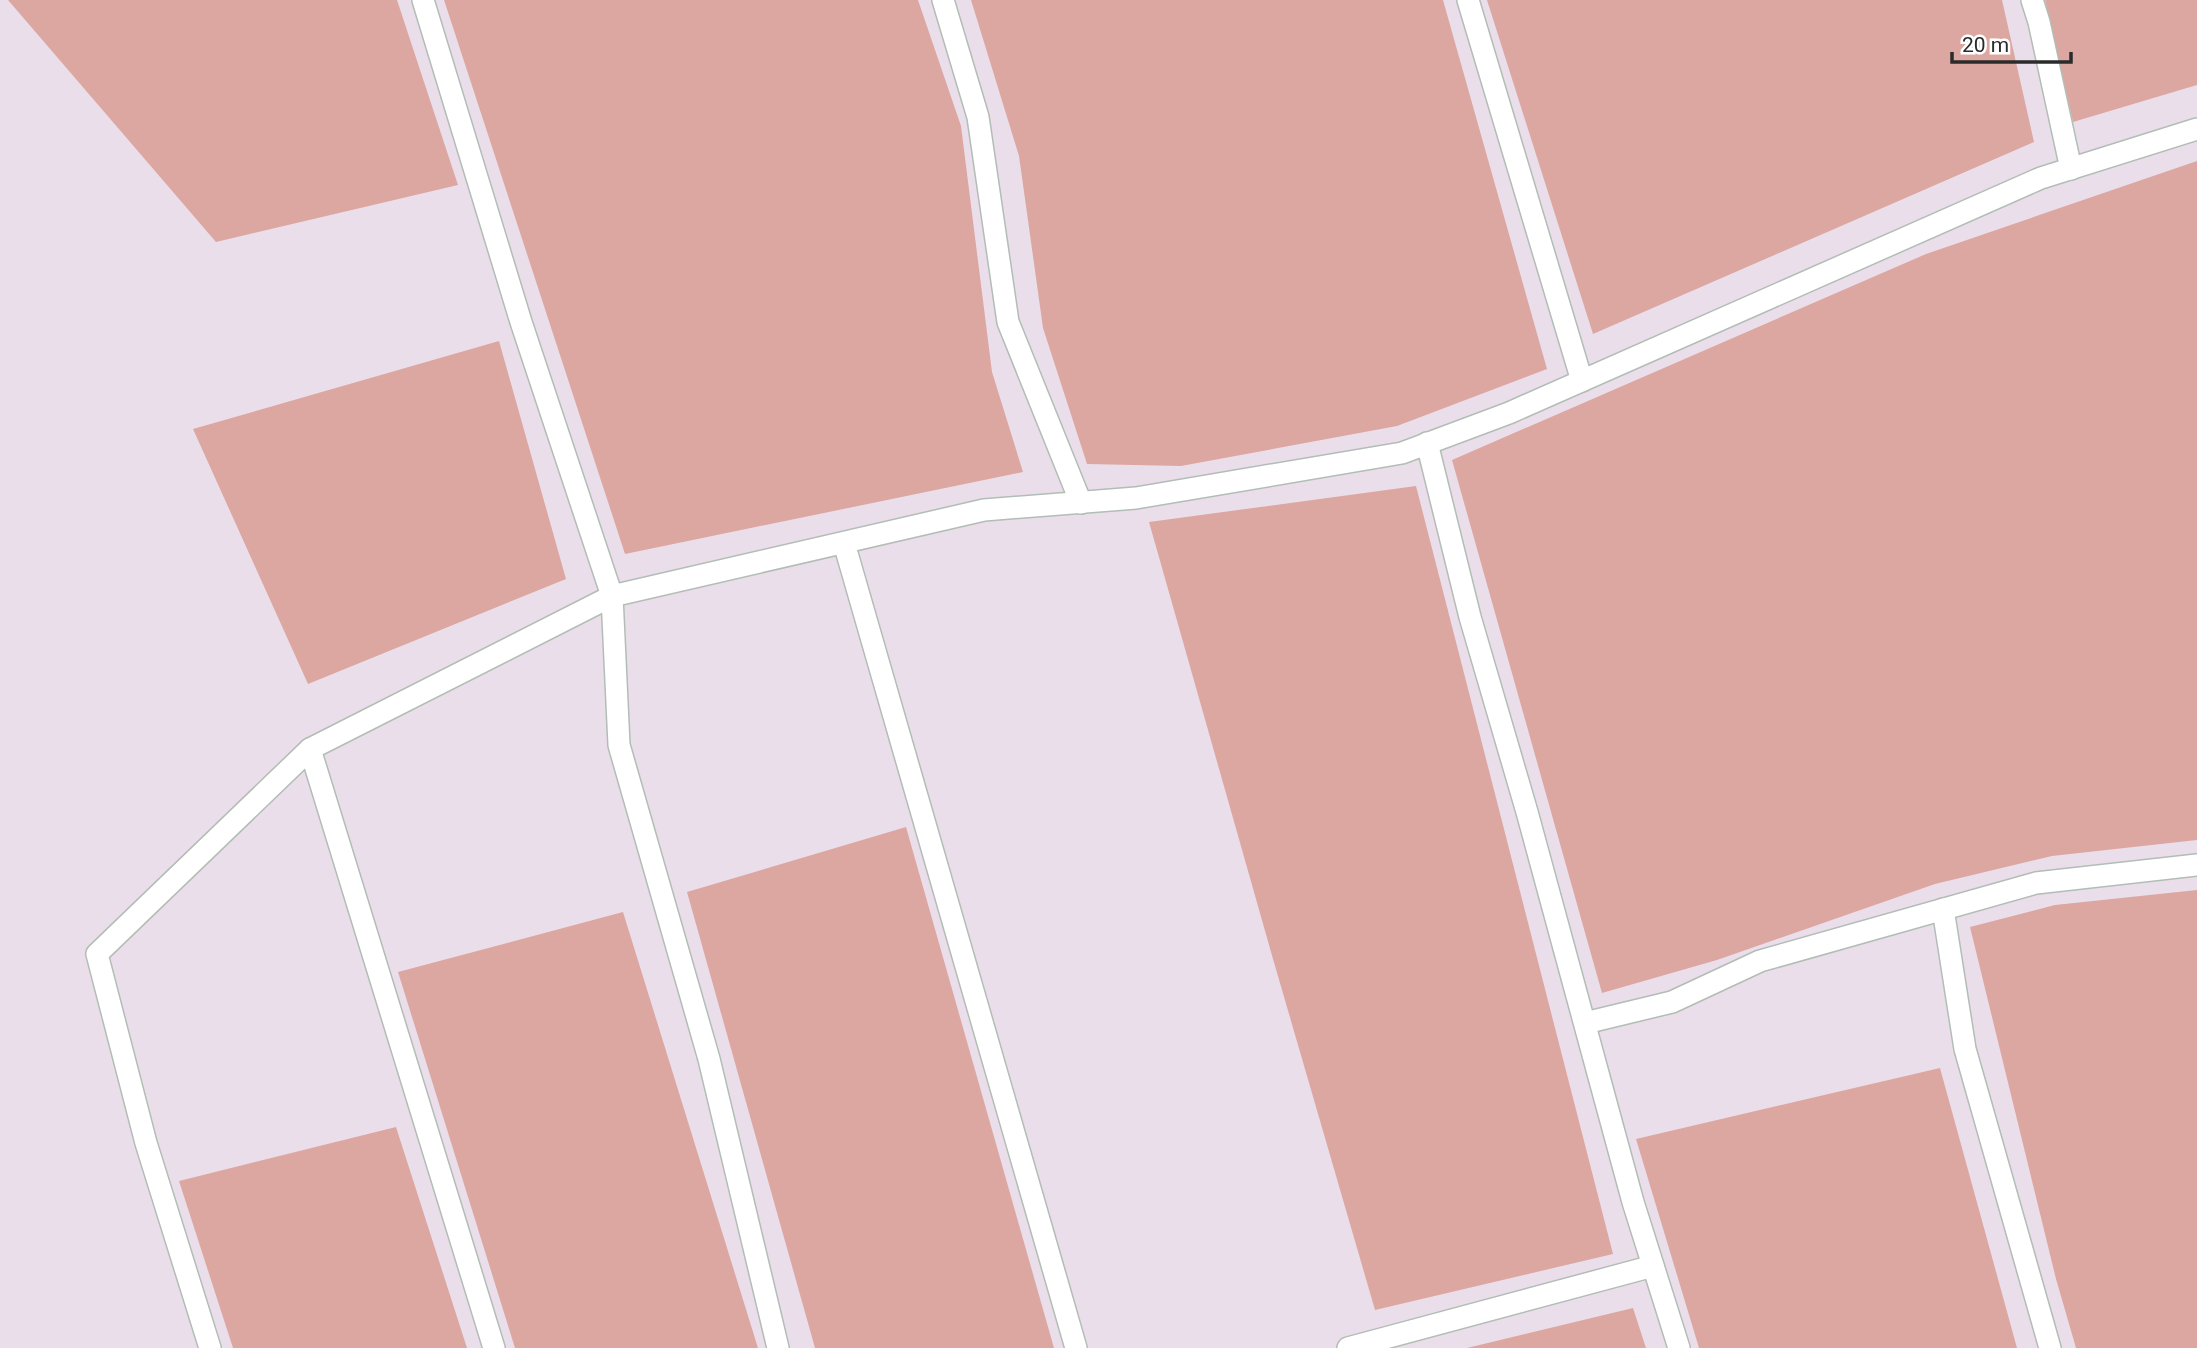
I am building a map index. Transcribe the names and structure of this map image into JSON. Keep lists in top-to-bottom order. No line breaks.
{"scale_bar":"20 m"}
